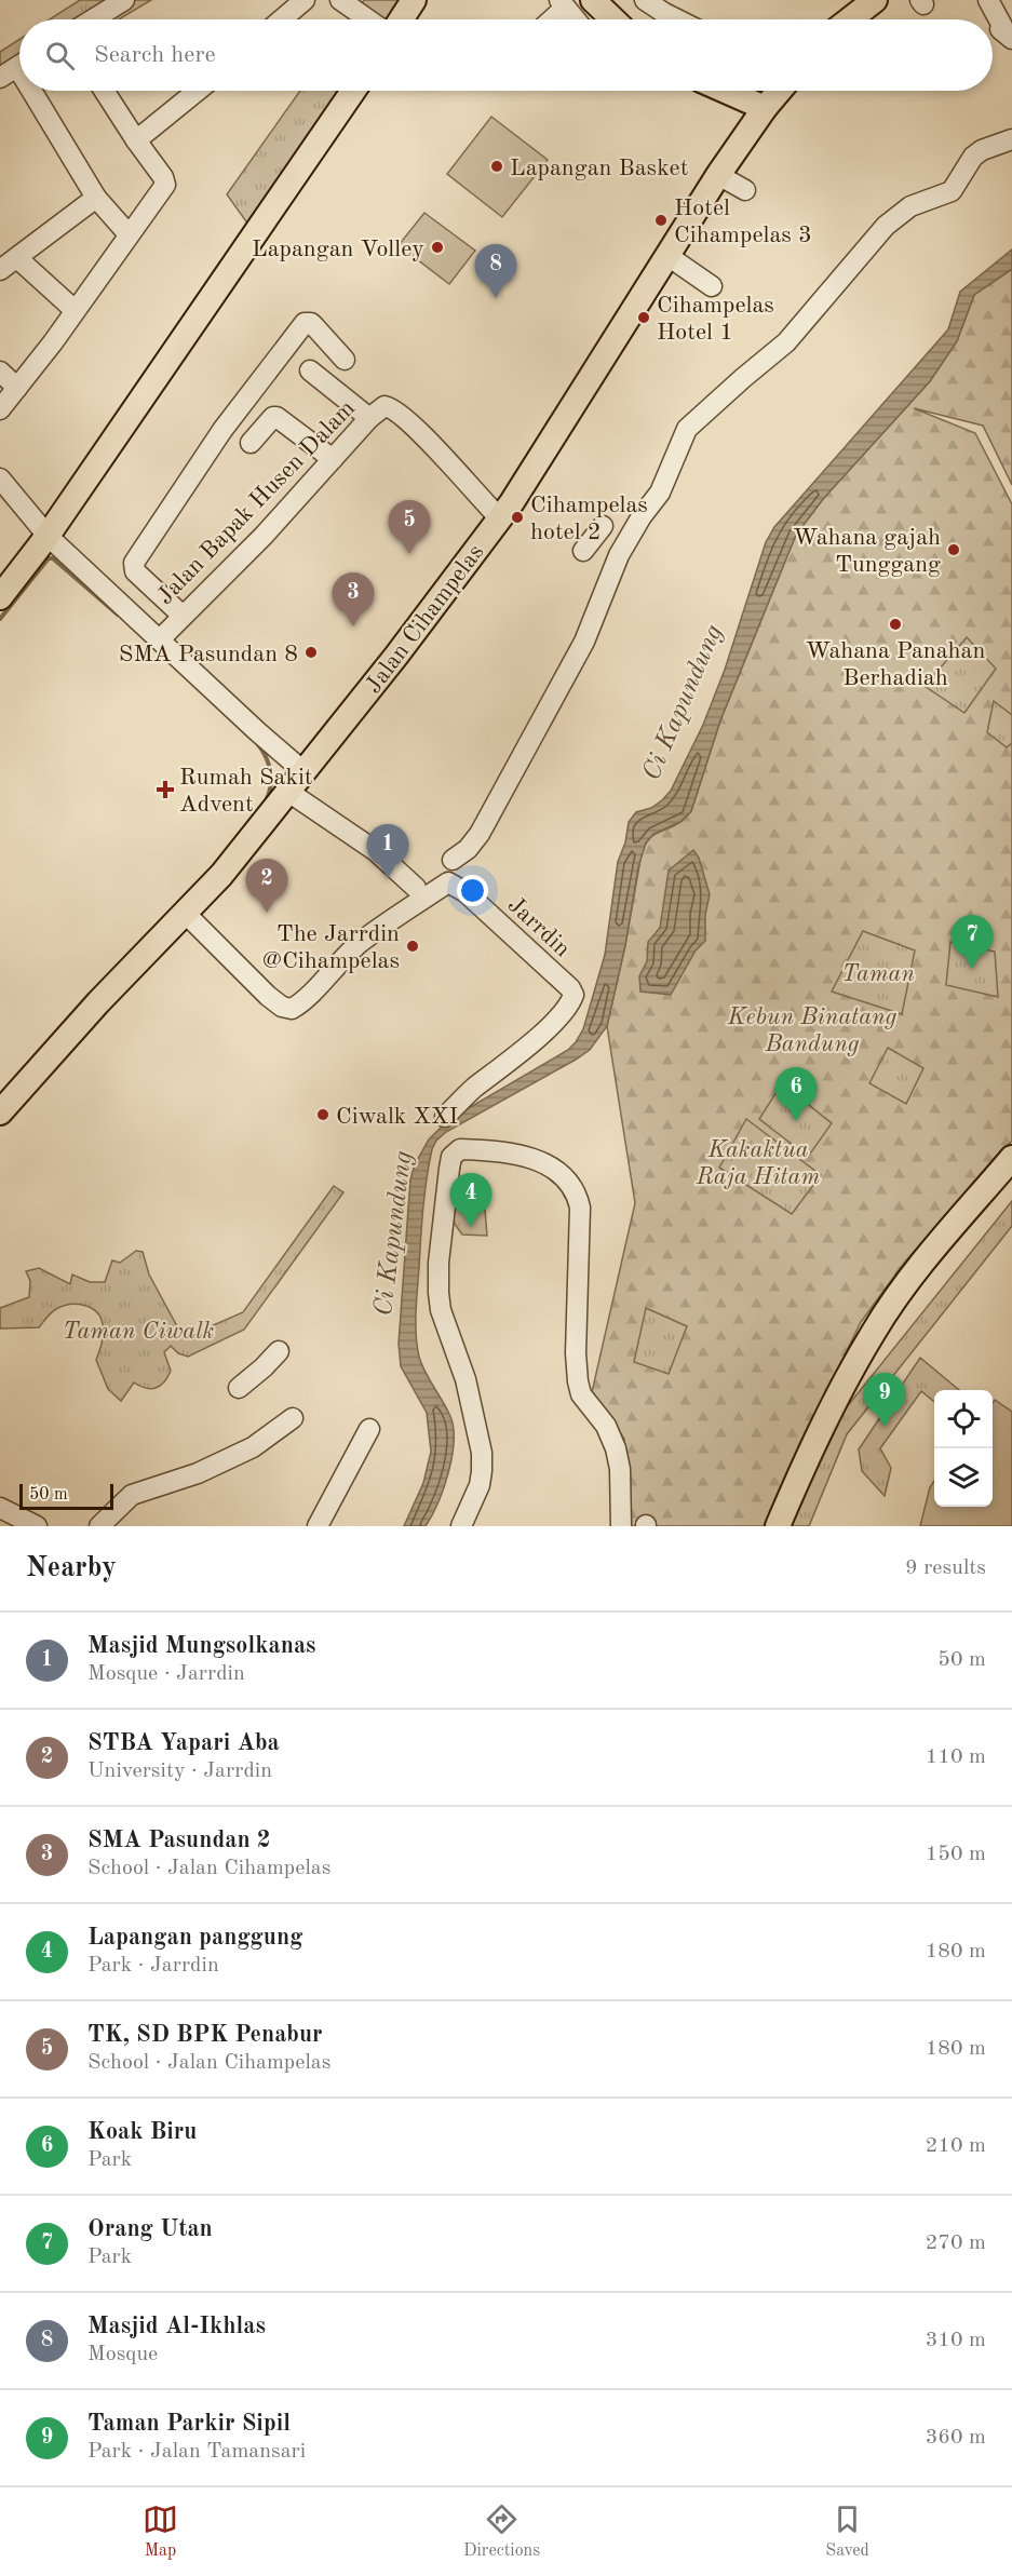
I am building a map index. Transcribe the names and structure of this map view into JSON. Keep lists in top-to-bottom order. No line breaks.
{"streets":{"main road":["Jalan Cihampelas"],"street":["Jalan Bapak Husen Dalam","Jarrdin"]},"crossings":[["Jalan Bapak Husen Dalam","Jalan Cihampelas"],["Jalan Cihampelas","Jarrdin"]],"water":["Ci Kapundung"],"parks":["Taman","Kebun Binatang Bandung","Kakaktua Raja Hitam","Taman Ciwalk"],"places":{"other":["Lapangan Basket","Hotel Cihampelas 3","Lapangan Volley","Cihampelas Hotel 1","Cihampelas hotel 2","Wahana gajah Tunggang","Wahana Panahan Berhadiah","SMA Pasundan 8","The Jarrdin @Cihampelas","Ciwalk XXI"],"health":["Rumah Sakit Advent"]},"scale_bar":"50 m","page":{"search":"Search here","pins":["8","5","3","1","2","7","6","4","9"],"scale":"50 m","heading":["Nearby","9 results"],"list":[{"mark":"1","name":"Masjid Mungsolkanas","note":"Mosque · Jarrdin","value":"50 m"},{"mark":"2","name":"STBA Yapari Aba","note":"University · Jarrdin","value":"110 m"},{"mark":"3","name":"SMA Pasundan 2","note":"School · Jalan Cihampelas","value":"150 m"},{"mark":"4","name":"Lapangan panggung","note":"Park · Jarrdin","value":"180 m"},{"mark":"5","name":"TK, SD BPK Penabur","note":"School · Jalan Cihampelas","value":"180 m"},{"mark":"6","name":"Koak Biru","note":"Park","value":"210 m"},{"mark":"7","name":"Orang Utan","note":"Park","value":"270 m"},{"mark":"8","name":"Masjid Al-Ikhlas","note":"Mosque","value":"310 m"},{"mark":"9","name":"Taman Parkir Sipil","note":"Park · Jalan Tamansari","value":"360 m"}],"nav":["Map","Directions","Saved"]}}
